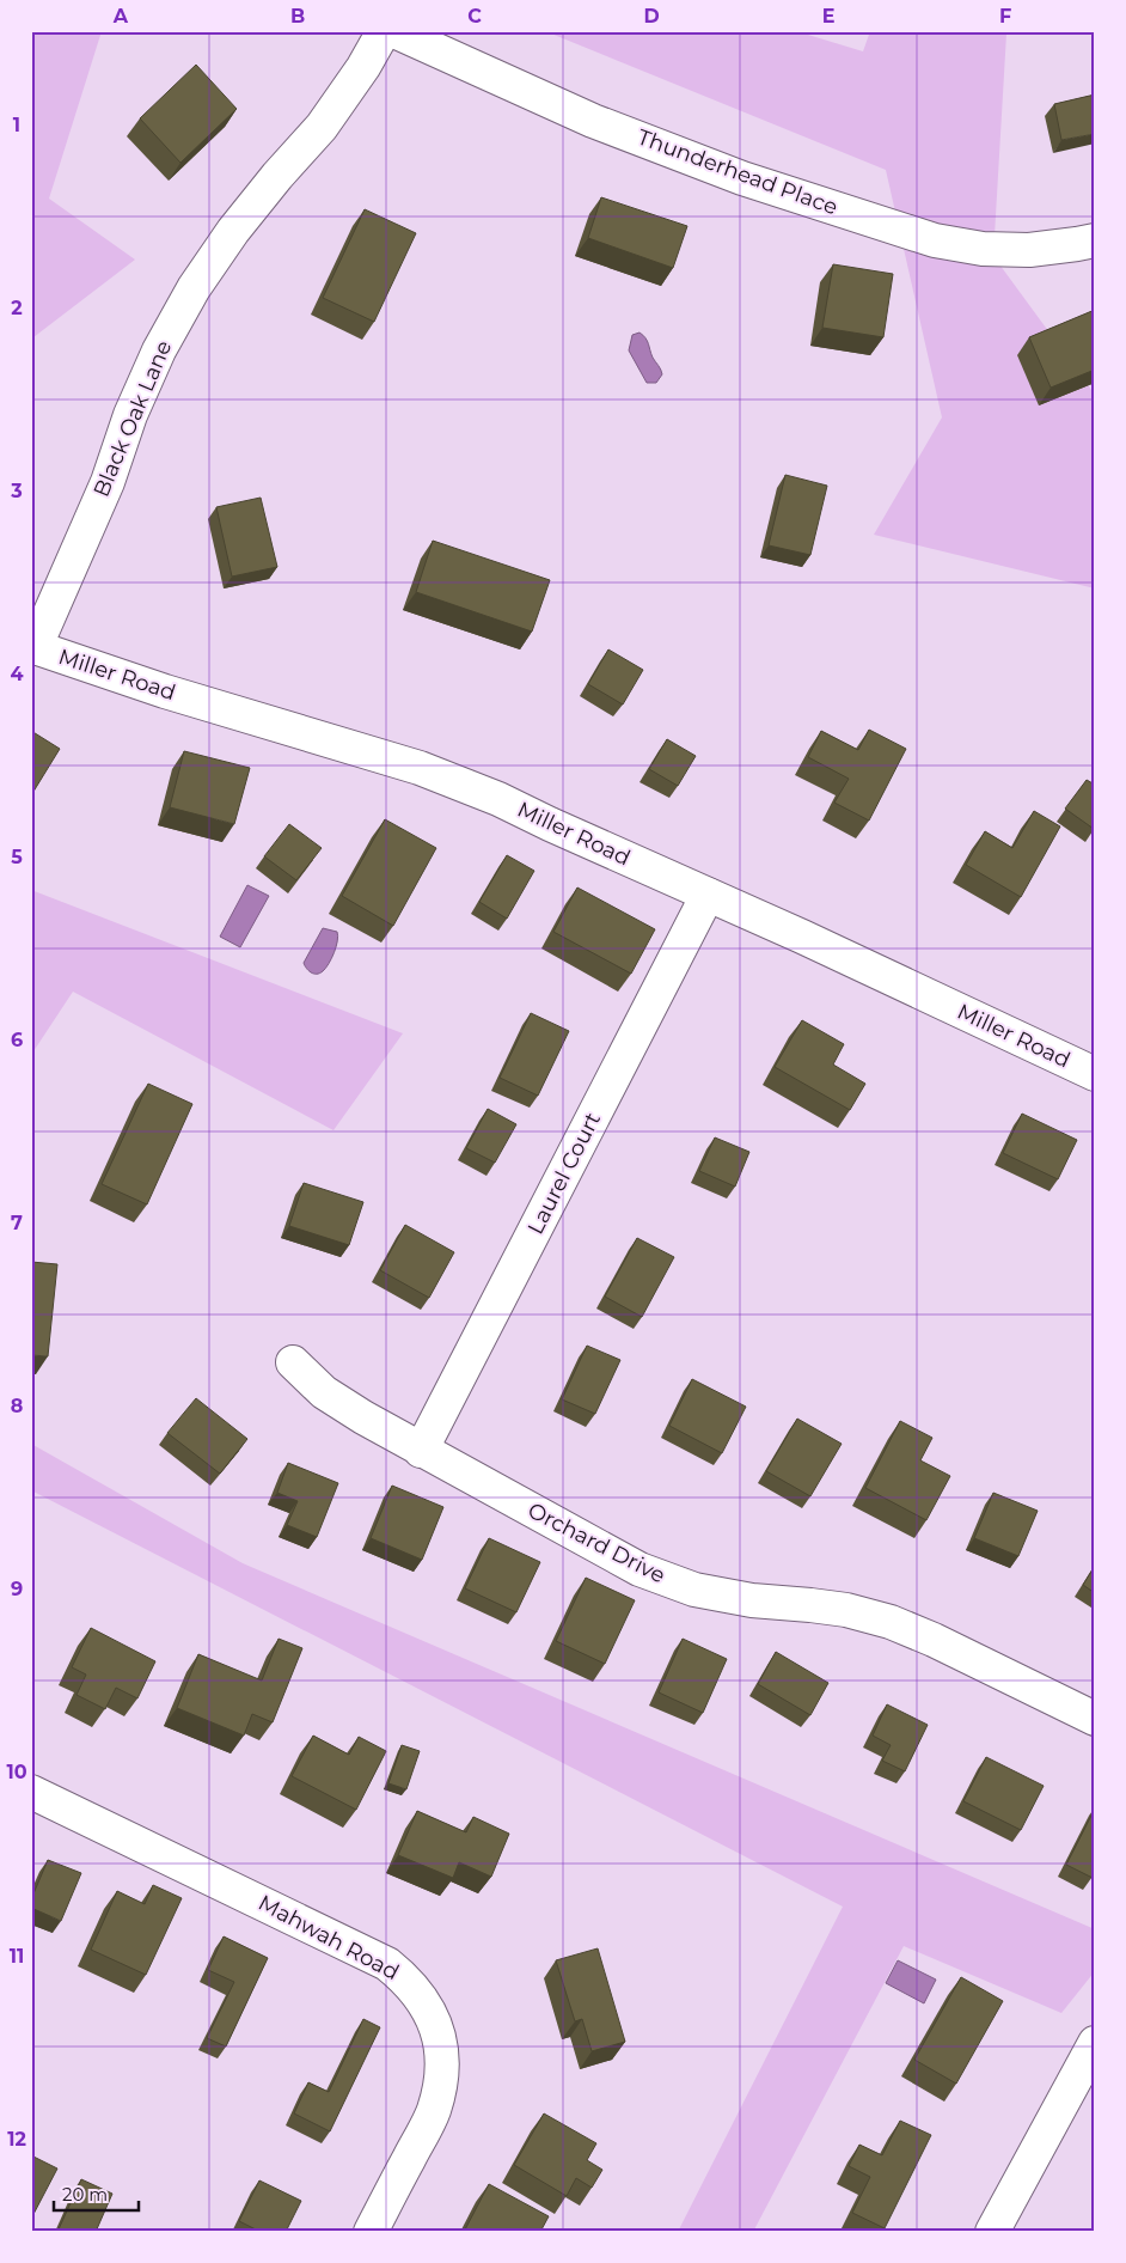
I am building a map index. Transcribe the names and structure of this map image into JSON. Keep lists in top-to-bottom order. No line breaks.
{"streets":{"street":["Thunderhead Place","Black Oak Lane","Miller Road","Laurel Court","Orchard Drive","Mahwah Road"]},"crossings":[["Black Oak Lane","Miller Road"],["Miller Road","Laurel Court"],["Laurel Court","Orchard Drive"]],"scale_bar":"20 m","grid":{"columns":["A","B","C","D","E","F"],"rows":["1","2","3","4","5","6","7","8","9","10","11","12"]}}
